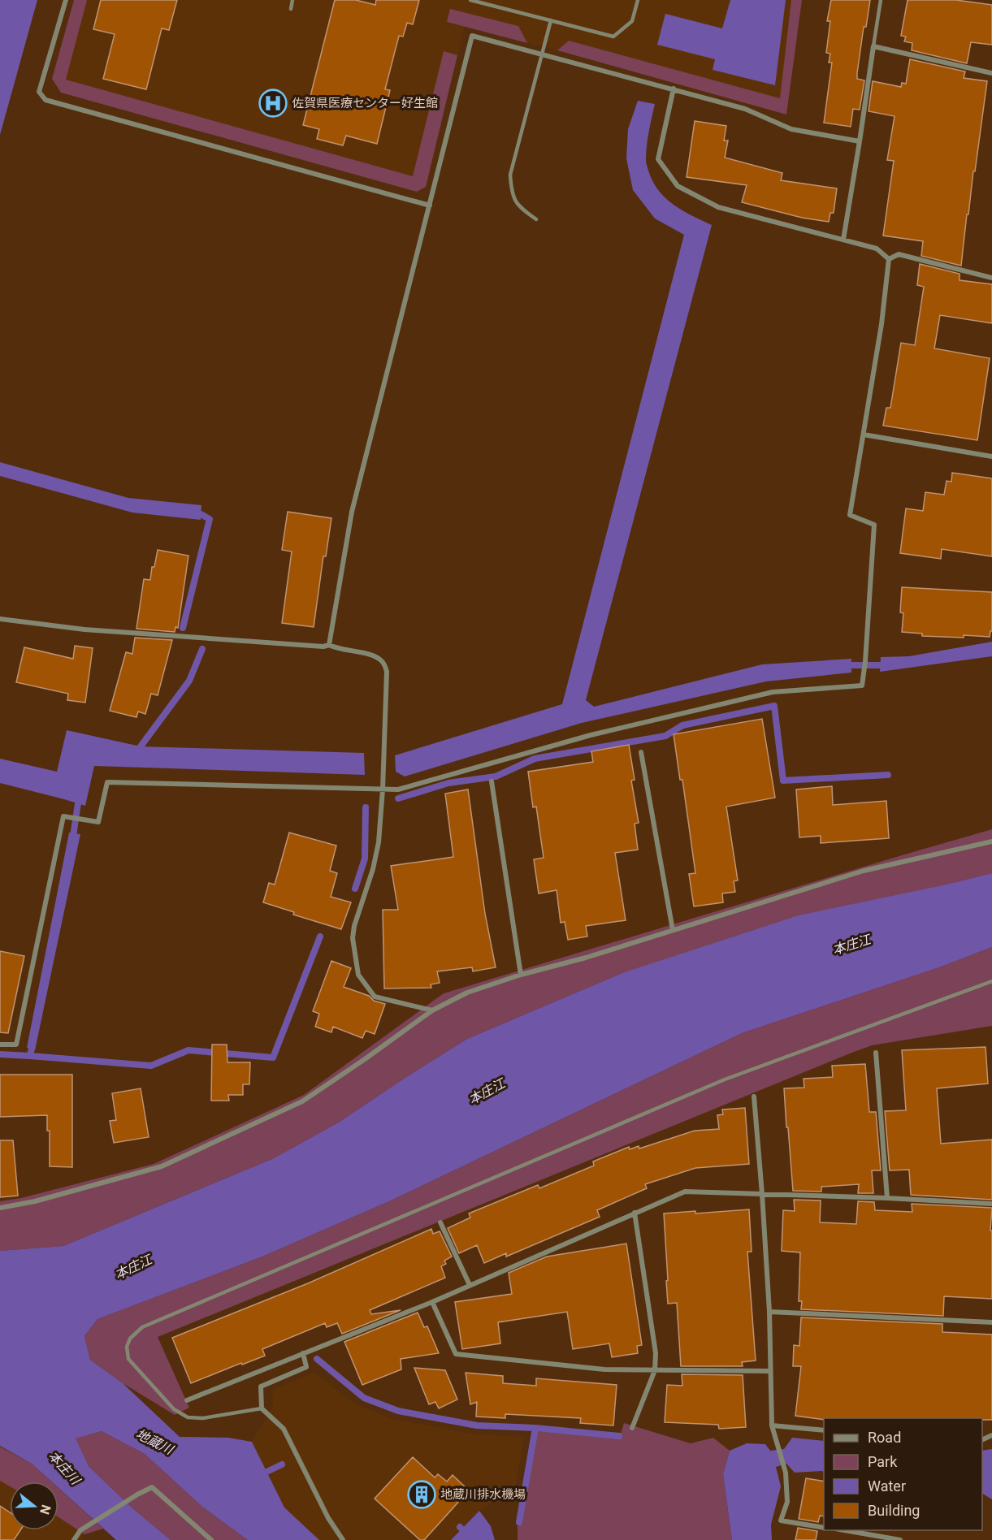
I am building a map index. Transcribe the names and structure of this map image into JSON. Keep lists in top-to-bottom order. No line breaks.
{"water":["本庄江","地蔵川","本庄川"],"places":{"hospital":["佐賀県医療センター好生館"],"building":["地蔵川排水機場"]},"legend":["Road","Park","Water","Building"],"north":"right"}
